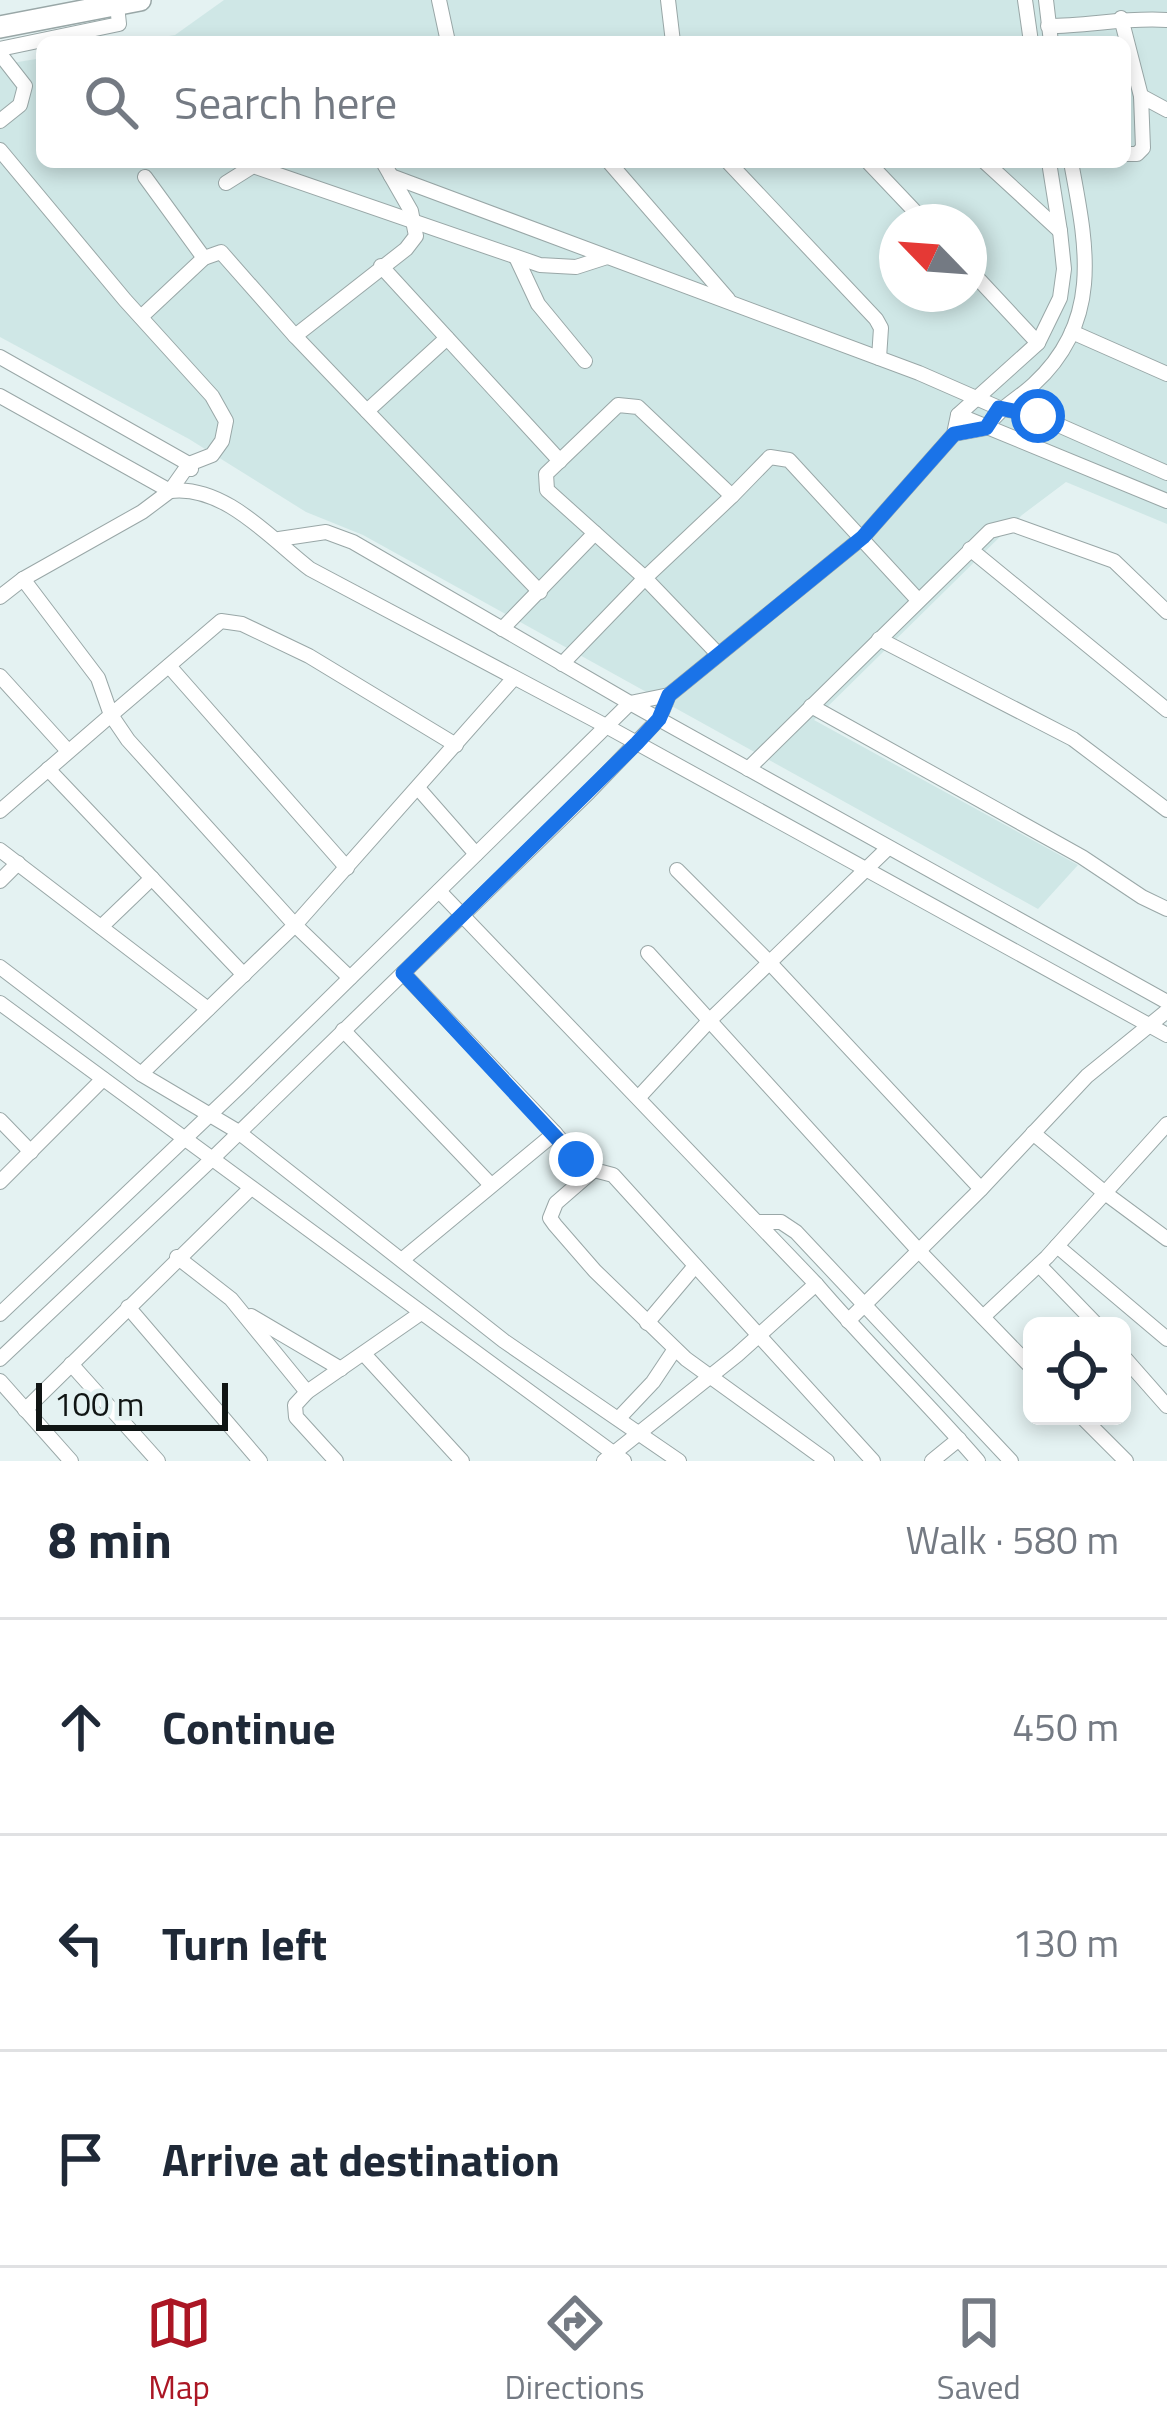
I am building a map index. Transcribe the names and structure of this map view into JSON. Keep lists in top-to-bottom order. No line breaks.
{"scale_bar":"100 m","north":"top left","page":{"search":"Search here","scale":"100 m","heading":["8 min","Walk · 580 m"],"list":[["Continue","450 m"],["Turn left","130 m"],"Arrive at destination"],"nav":["Map","Directions","Saved"]}}
